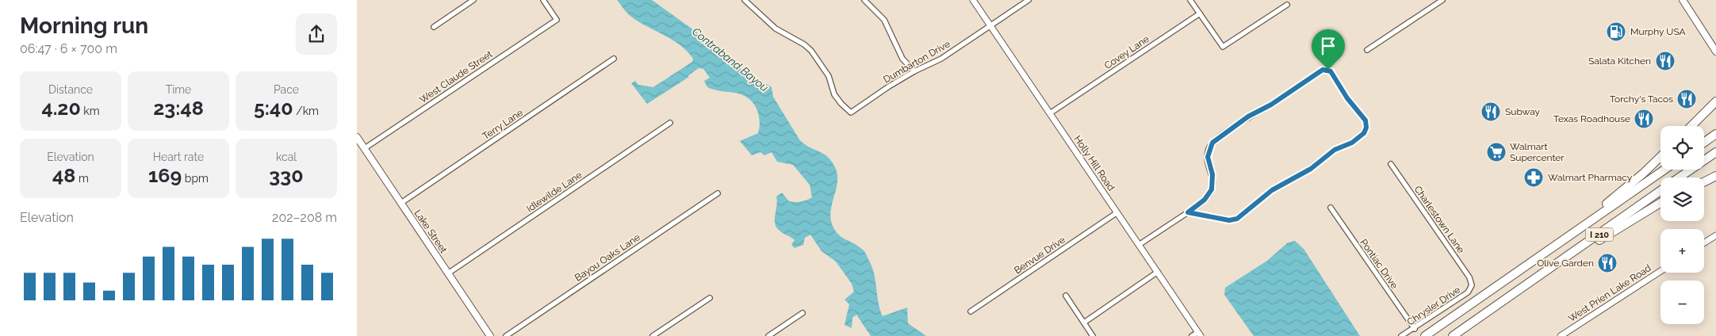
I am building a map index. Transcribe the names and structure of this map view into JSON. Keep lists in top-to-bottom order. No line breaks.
{"streets":{"highway":["I 210"],"main road":["Lake Street"],"street":["Covey Lane","Dumbarton Drive","West Claude Street","Terry Lane","Holly Hill Road","Idlewilde Lane","Charlestown Lane","Benvue Drive","Bayou Oaks Lane","Pontiac Drive","West Prien Lake Road","Chrysler Drive"]},"crossings":[["Covey Lane","Holly Hill Road"],["Dumbarton Drive","Holly Hill Road"],["West Claude Street","Lake Street"],["Terry Lane","Lake Street"],["Holly Hill Road","Benvue Drive"],["Idlewilde Lane","Lake Street"],["Charlestown Lane","Chrysler Drive"],["Pontiac Drive","Chrysler Drive"]],"water":["Contraband Bayou"],"places":{"fuel station":["Murphy USA"],"restaurant":["Salata Kitchen","Torchy's Tacos","Subway","Texas Roadhouse","Olive Garden"],"supermarket":["Walmart Supercenter"],"pharmacy":["Walmart Pharmacy"]},"page":{"heading":["Morning run","06:47 · 6 × 700 m"],"stats":[["Distance","4.20 km"],["Time","23:48"],["Pace","5:40 /km"],["Elevation","48 m"],["Heart rate","169 bpm"],["kcal","330"]],"map_buttons":["+","−"],"chart":["Elevation","202–208 m"]}}
